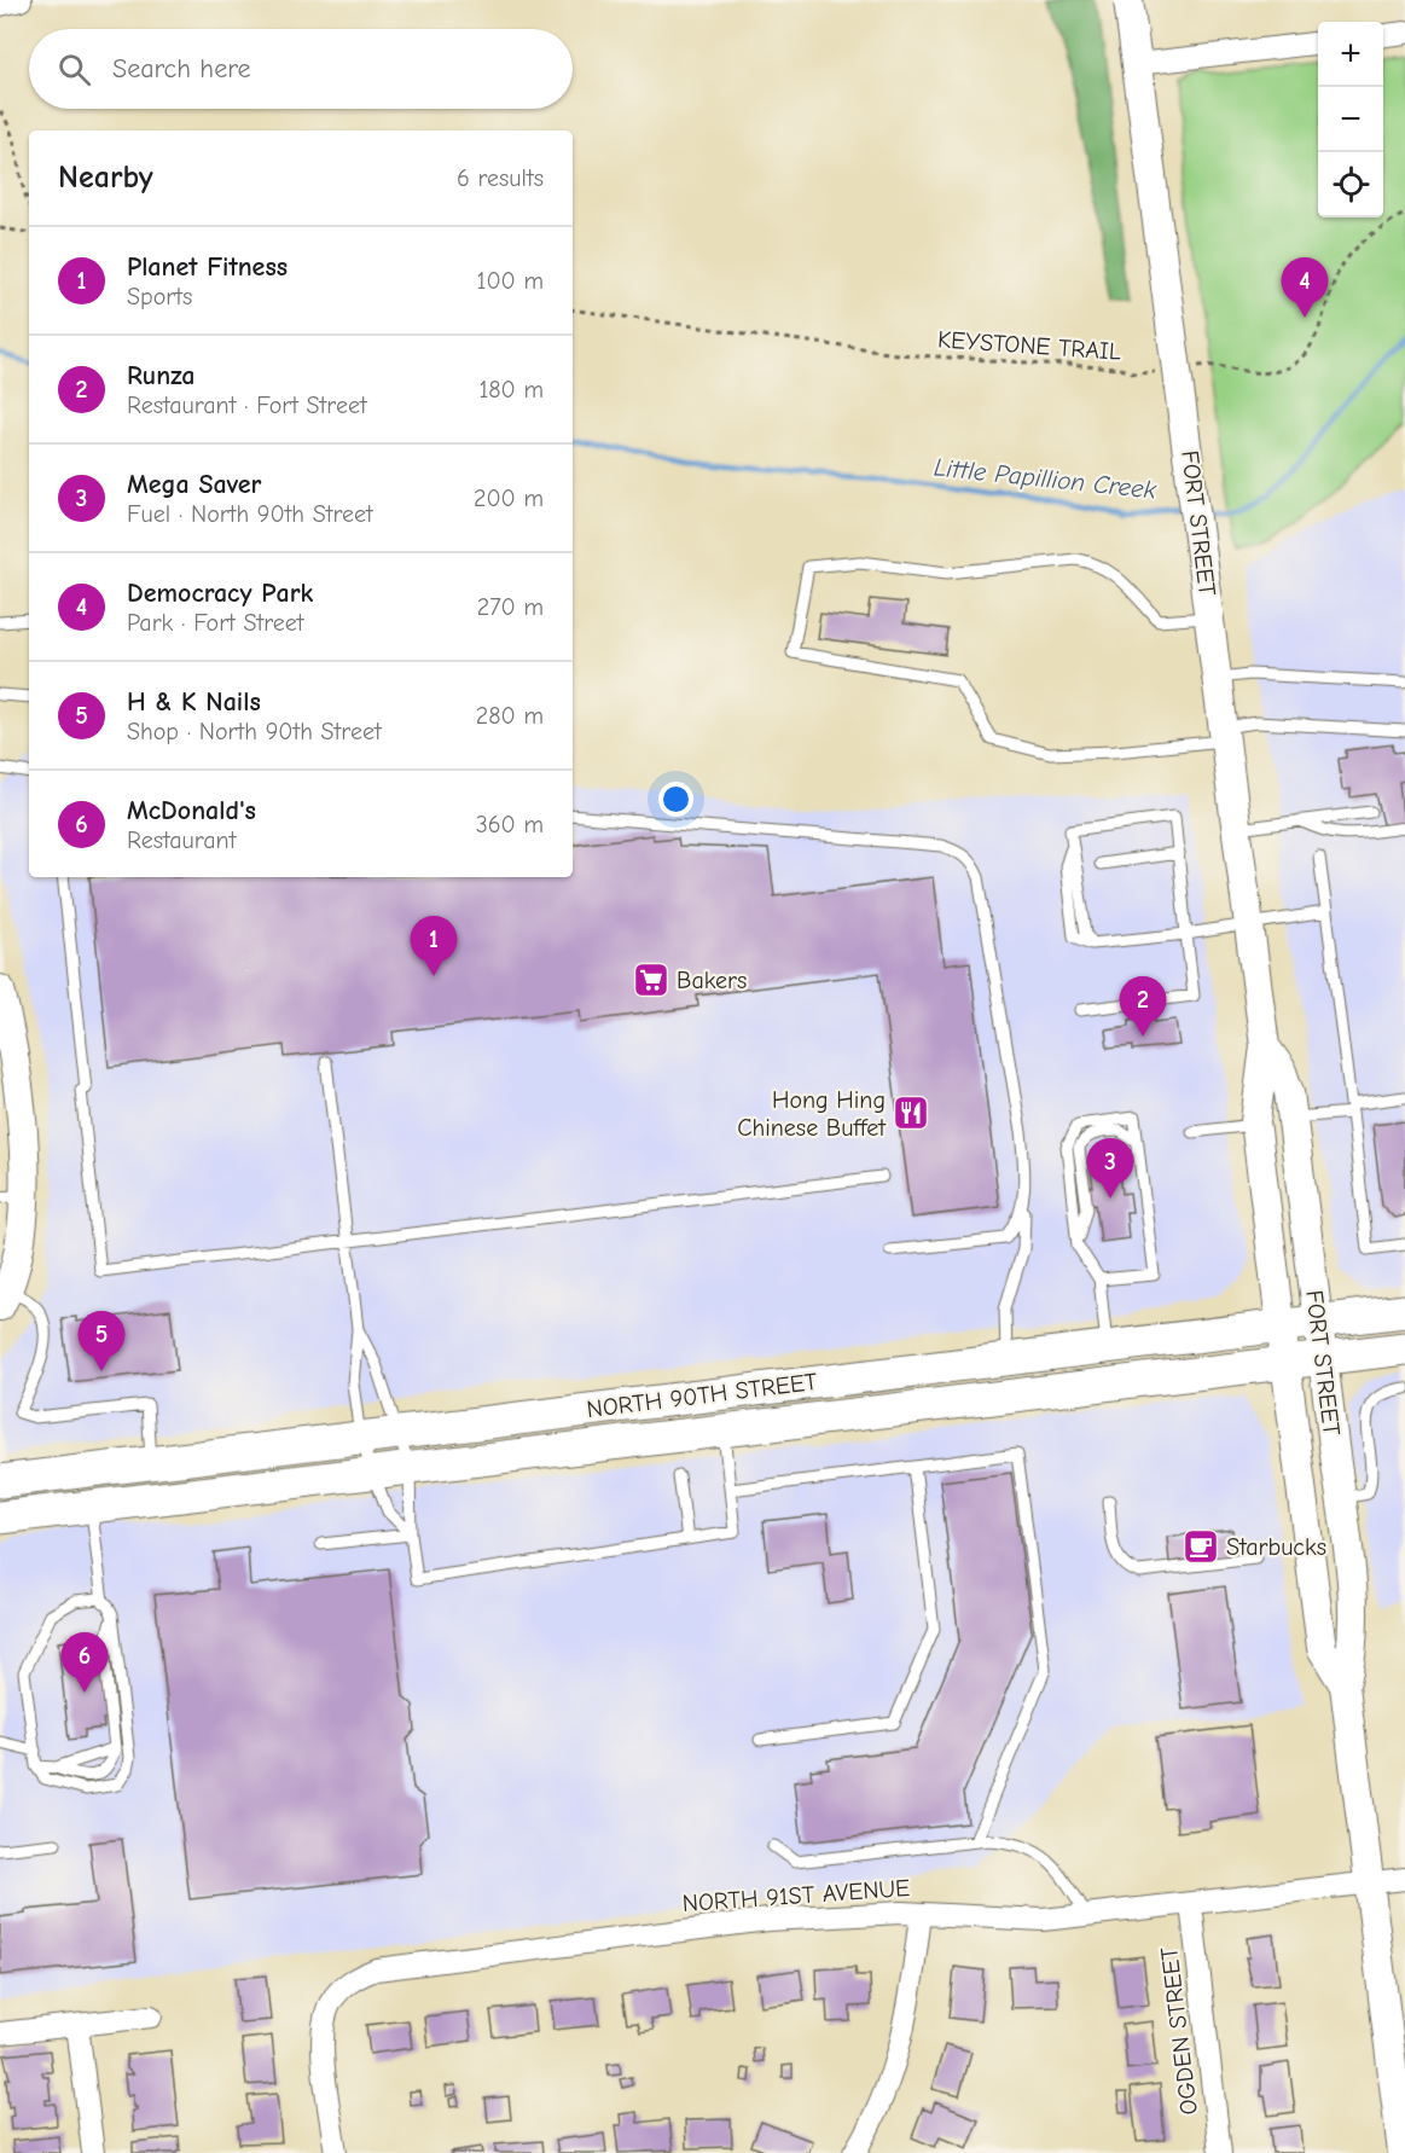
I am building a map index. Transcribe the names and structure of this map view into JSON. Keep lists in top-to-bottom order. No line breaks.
{"streets":{"main road":["FORT STREET","NORTH 90TH STREET"],"street":["NORTH 91ST AVENUE","OGDEN STREET"],"path":["KEYSTONE TRAIL"]},"crossings":[["KEYSTONE TRAIL","FORT STREET"],["FORT STREET","NORTH 90TH STREET"],["FORT STREET","NORTH 91ST AVENUE"],["NORTH 91ST AVENUE","OGDEN STREET"]],"water":["Little Papillion Creek"],"places":{"supermarket":["Bakers"],"restaurant":["Hong Hing Chinese Buffet"],"cafe":["Starbucks"]},"page":{"map_buttons":["+","−"],"search":"Search here","heading":["Nearby","6 results"],"list":[{"mark":"1","name":"Planet Fitness","note":"Sports","value":"100 m"},{"mark":"2","name":"Runza","note":"Restaurant · Fort Street","value":"180 m"},{"mark":"3","name":"Mega Saver","note":"Fuel · North 90th Street","value":"200 m"},{"mark":"4","name":"Democracy Park","note":"Park · Fort Street","value":"270 m"},{"mark":"5","name":"H & K Nails","note":"Shop · North 90th Street","value":"280 m"},{"mark":"6","name":"McDonald's","note":"Restaurant","value":"360 m"}],"pins":["4","1","2","3","5","6"]}}
